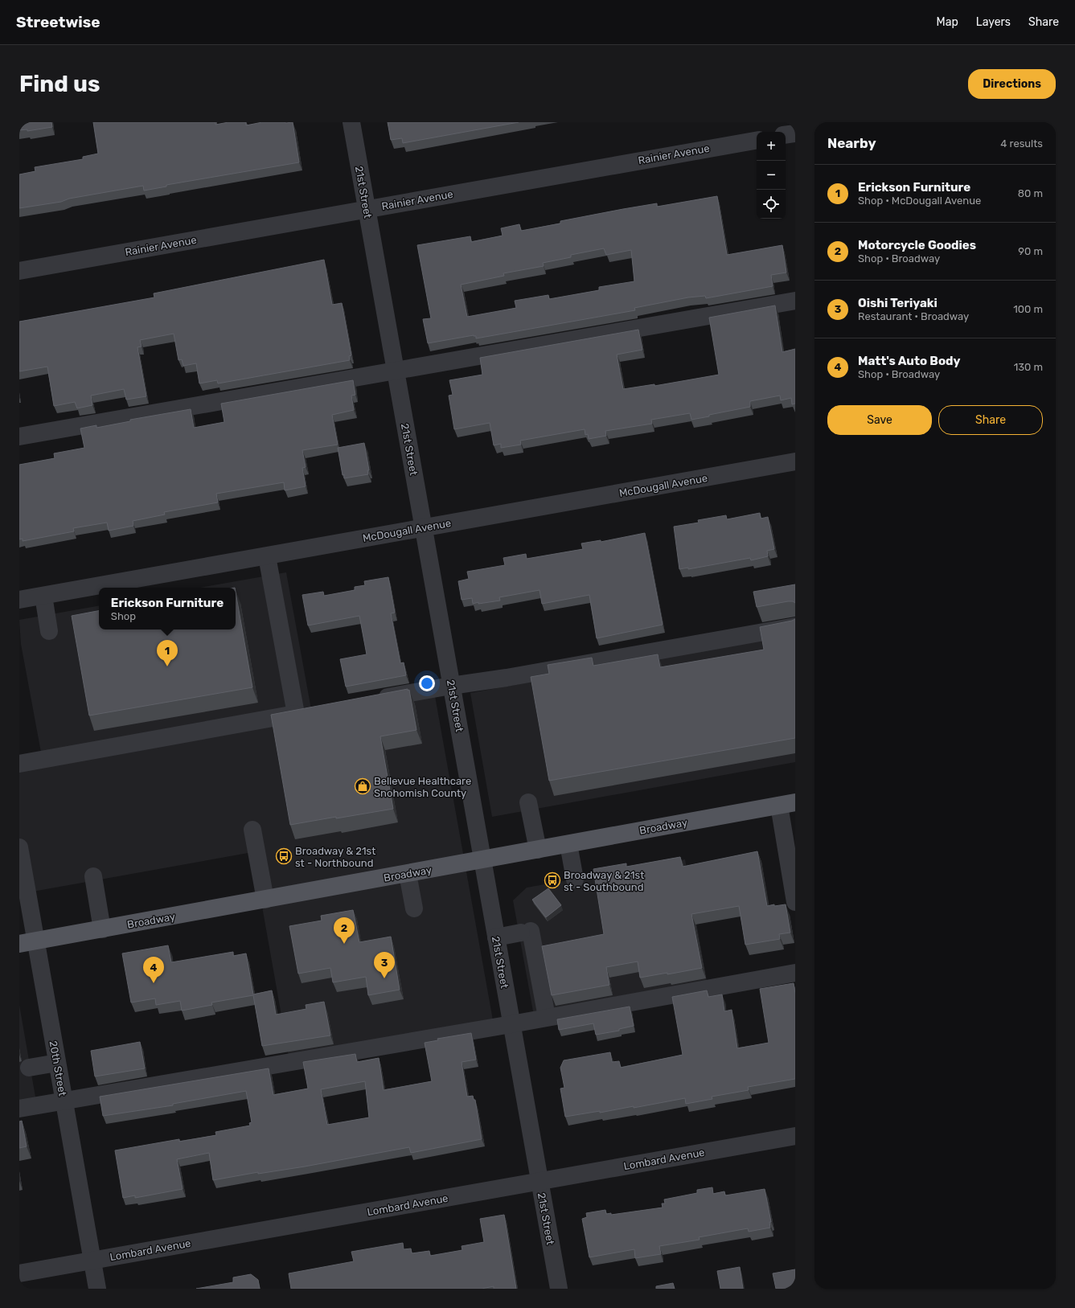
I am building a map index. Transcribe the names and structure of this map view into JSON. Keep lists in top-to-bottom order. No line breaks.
{"streets":{"main road":["Broadway"],"street":["Rainier Avenue","21st Street","McDougall Avenue","20th Street","Lombard Avenue"]},"crossings":[["Rainier Avenue","21st Street"],["21st Street","McDougall Avenue"],["21st Street","Broadway"],["21st Street","Lombard Avenue"],["Broadway","20th Street"],["20th Street","Lombard Avenue"]],"places":{"shop":["Bellevue Healthcare Snohomish County"],"bus stop":["Broadway & 21st st - Northbound","Broadway & 21st st - Southbound"]},"page":{"header":"Streetwise","nav":["Map","Layers","Share"],"buttons":["Directions",["Save","Share"]],"title":"Find us","heading":["Nearby","4 results"],"map_buttons":["+","−"],"list":[{"mark":"1","name":"Erickson Furniture","note":"Shop · McDougall Avenue","value":"80 m"},{"mark":"2","name":"Motorcycle Goodies","note":"Shop · Broadway","value":"90 m"},{"mark":"3","name":"Oishi Teriyaki","note":"Restaurant · Broadway","value":"100 m"},{"mark":"4","name":"Matt's Auto Body","note":"Shop · Broadway","value":"130 m"}],"popup":["Erickson Furniture","Shop"],"pins":["1","2","3","4"]}}
